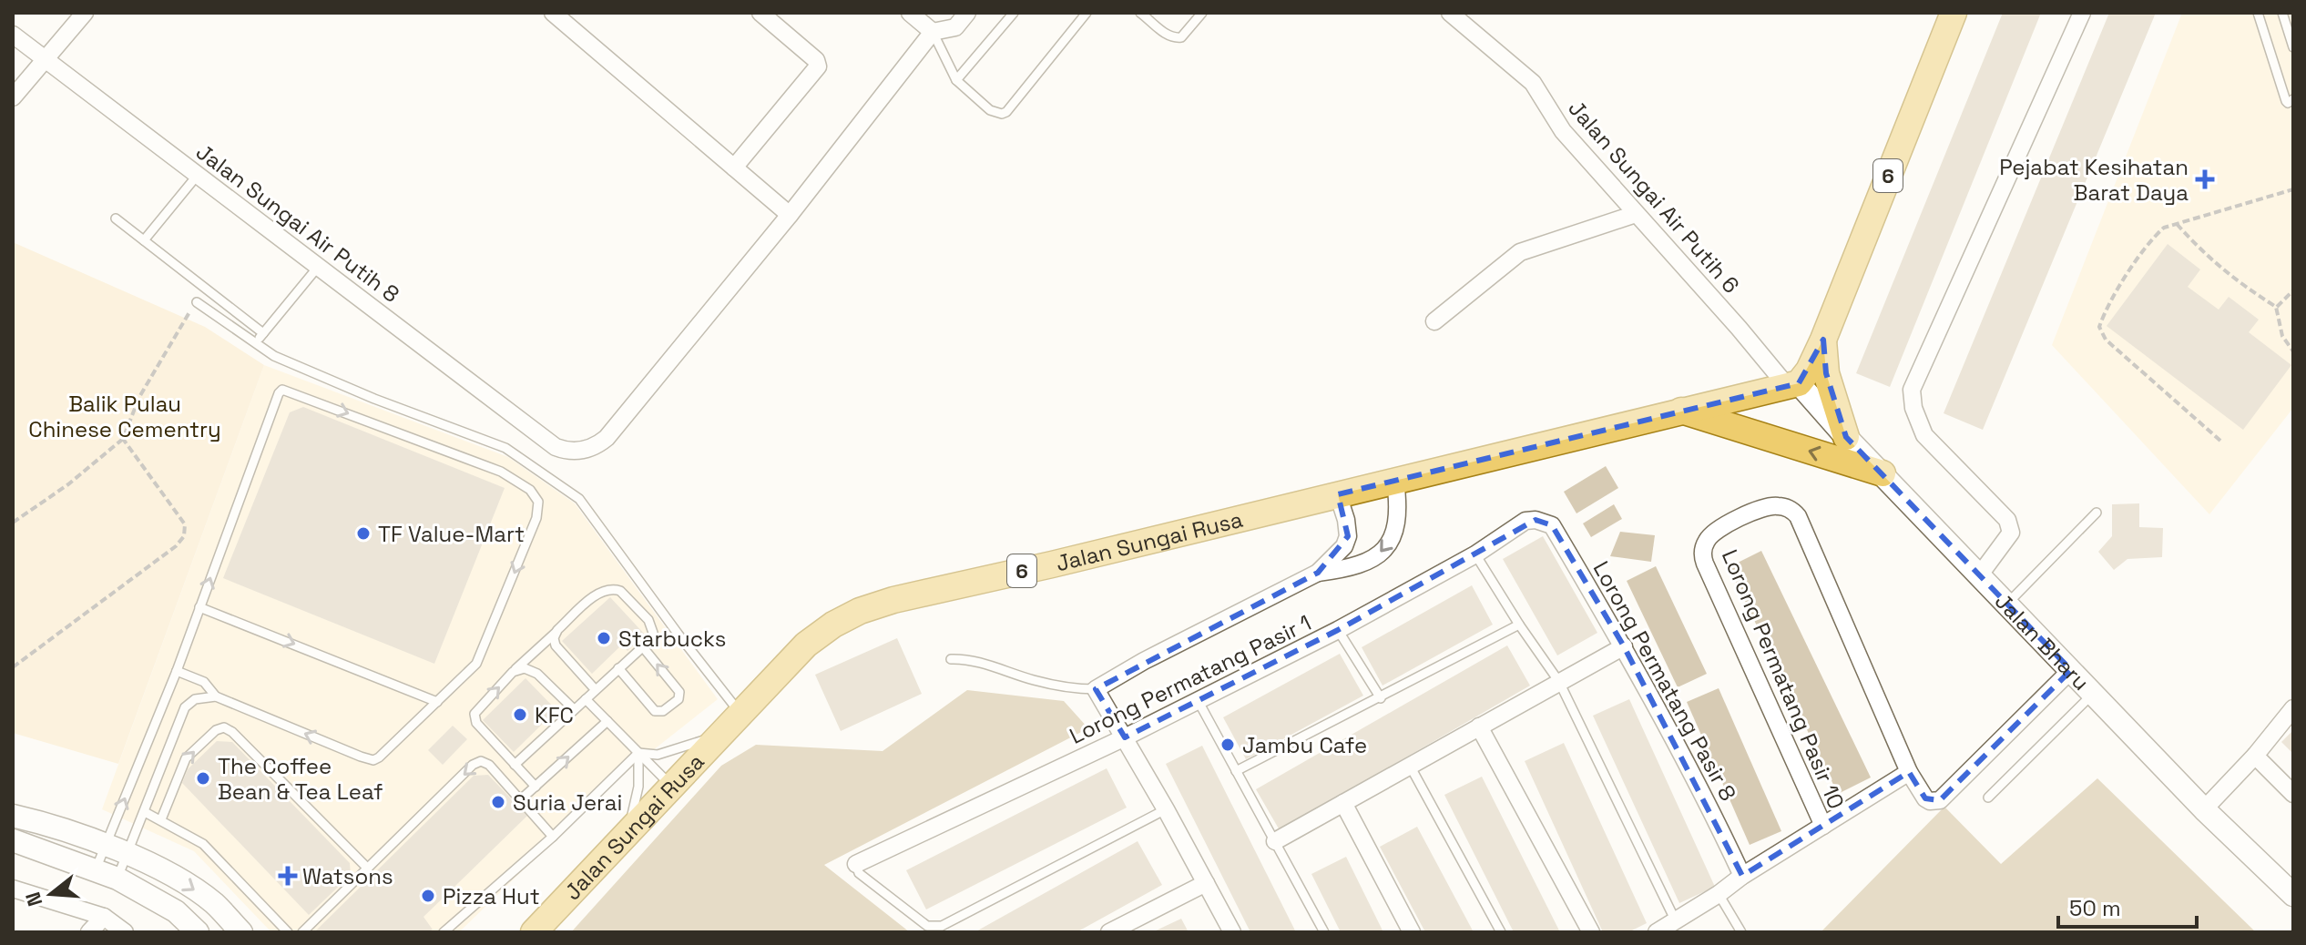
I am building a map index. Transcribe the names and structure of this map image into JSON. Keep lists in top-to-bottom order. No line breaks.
{"streets":{"main road":["6","Jalan Sungai Rusa","Jalan Bharu"],"street":["Jalan Sungai Air Putih 6","Jalan Sungai Air Putih 8","Lorong Permatang Pasir 1","Lorong Permatang Pasir 10","Lorong Permatang Pasir 8"]},"crossings":[["6","Jalan Sungai Air Putih 6"],["6","Jalan Sungai Rusa"],["6","Jalan Bharu"],["Jalan Sungai Air Putih 6","Jalan Sungai Rusa"],["Jalan Sungai Air Putih 6","Jalan Bharu"],["Jalan Sungai Rusa","Jalan Bharu"],["Jalan Bharu","Lorong Permatang Pasir 10"],["Lorong Permatang Pasir 1","Lorong Permatang Pasir 8"]],"parks":["Balik Pulau Chinese Cementry"],"places":{"health":["Pejabat Kesihatan Barat Daya","Watsons"],"other":["TF Value-Mart","Starbucks","KFC","Jambu Cafe","The Coffee Bean & Tea Leaf","Suria Jerai","Pizza Hut"]},"scale_bar":"50 m","north":"left"}
